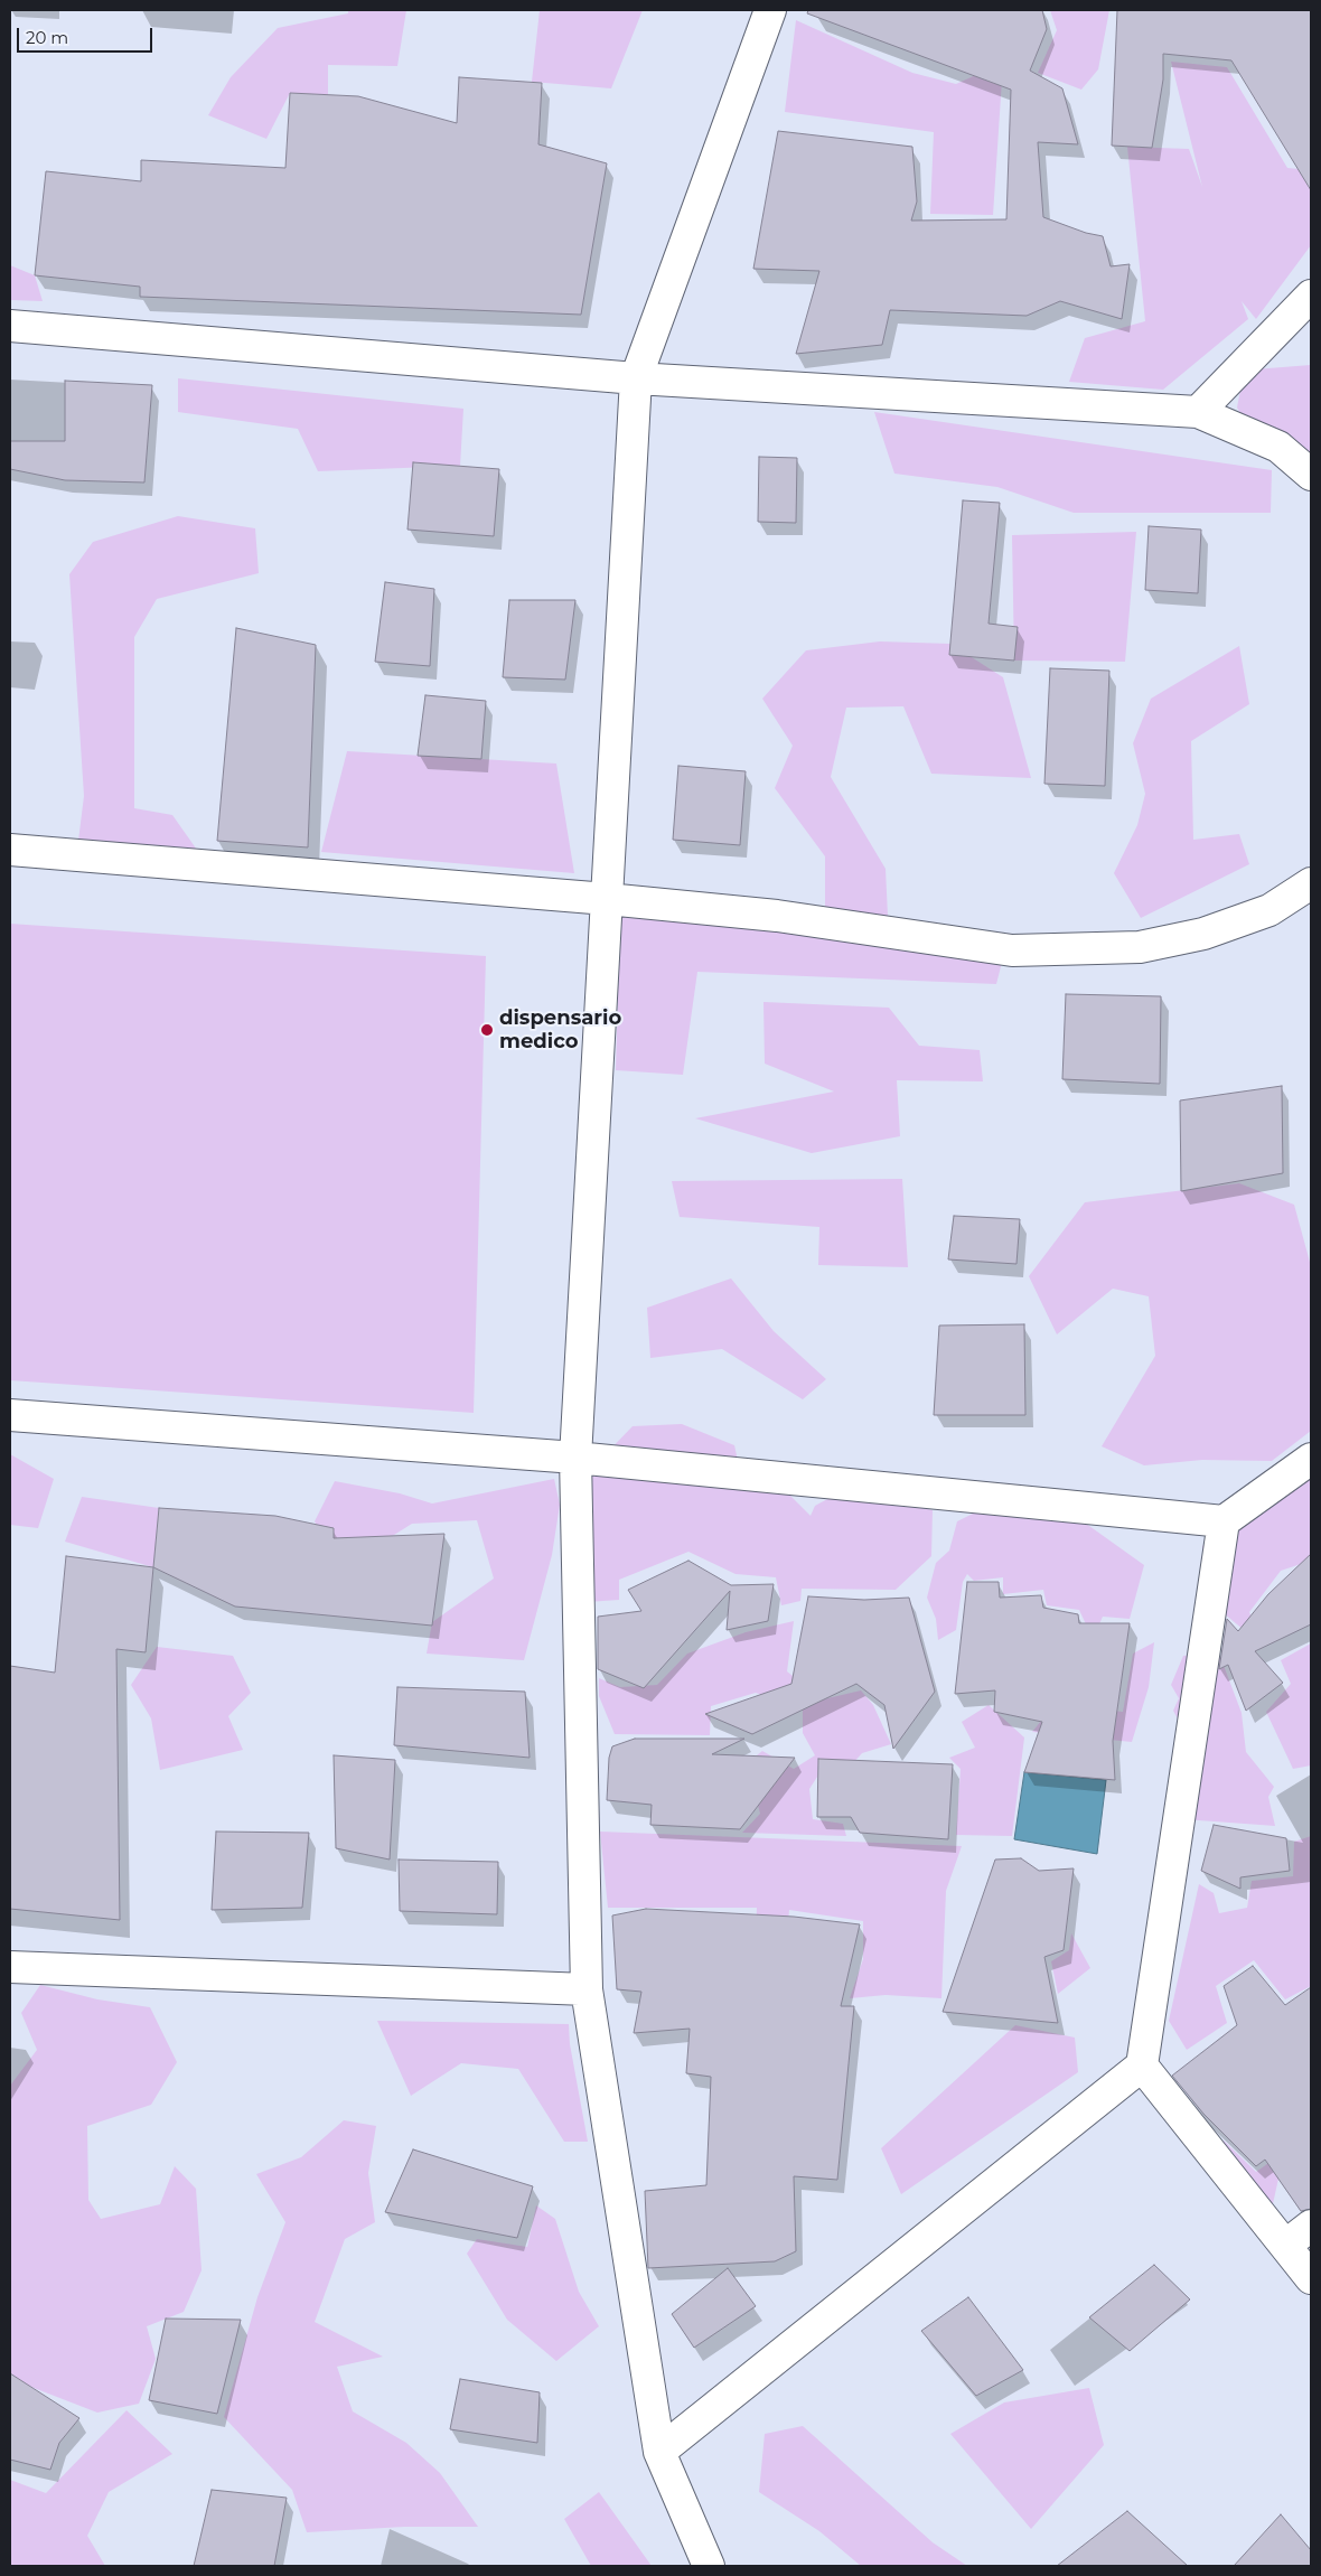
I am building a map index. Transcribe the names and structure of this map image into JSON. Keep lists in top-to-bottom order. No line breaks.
{"places":["dispensario medico"],"scale_bar":"20 m"}
